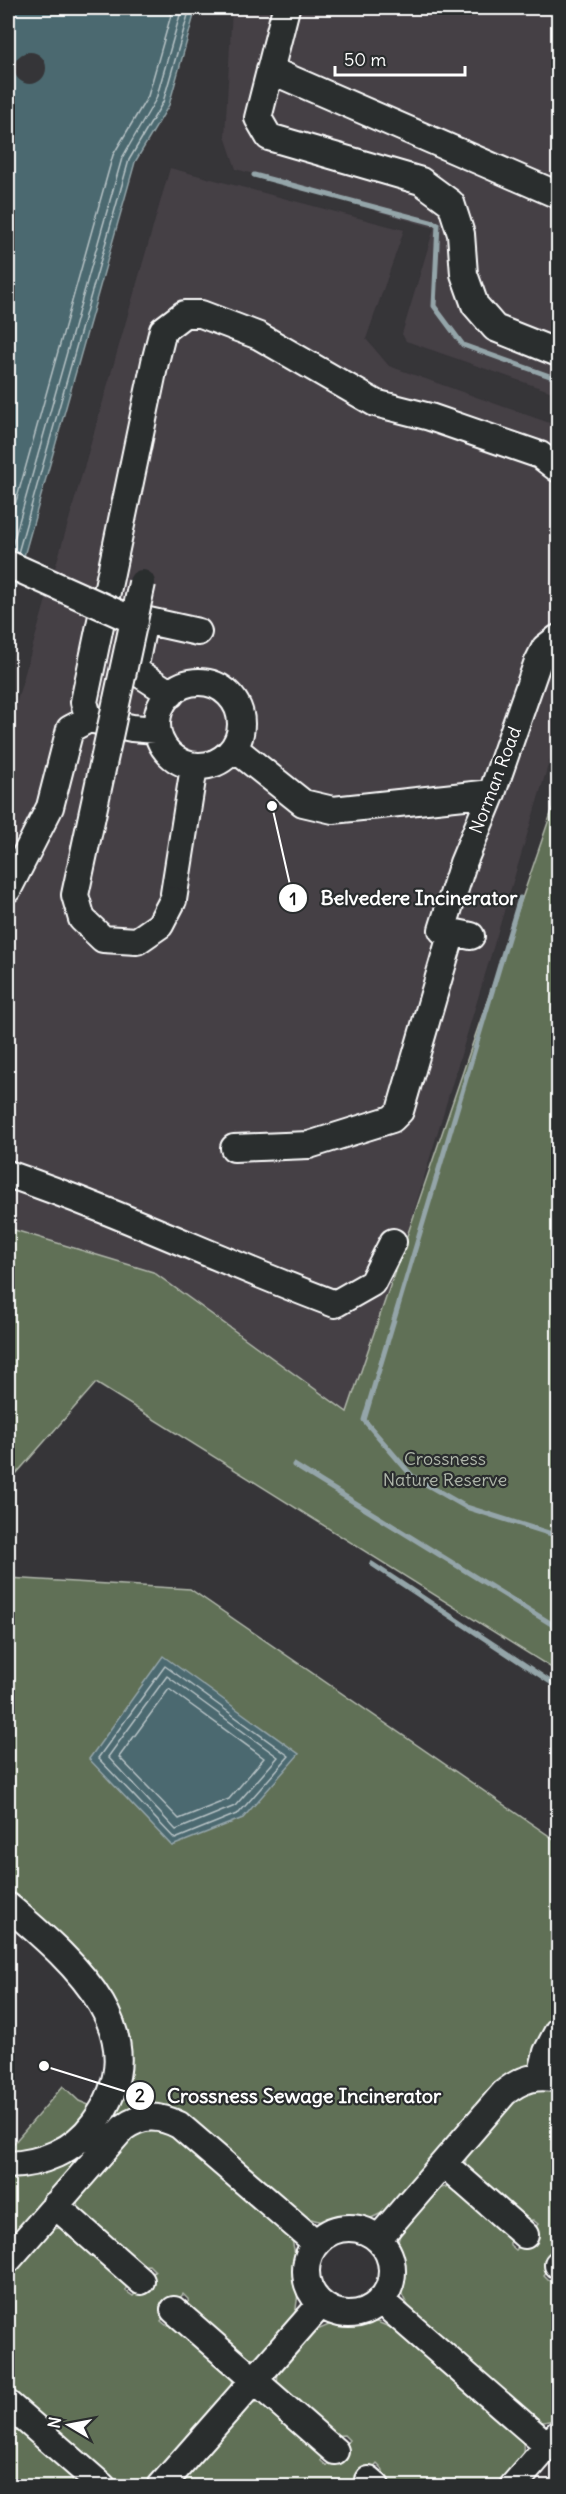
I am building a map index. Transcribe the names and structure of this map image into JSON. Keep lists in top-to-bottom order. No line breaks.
{"streets":{"street":["Norman Road"]},"parks":["Crossness Nature Reserve"],"places":["Belvedere Incinerator","Crossness Sewage Incinerator"],"scale_bar":"50 m","north":"left"}
